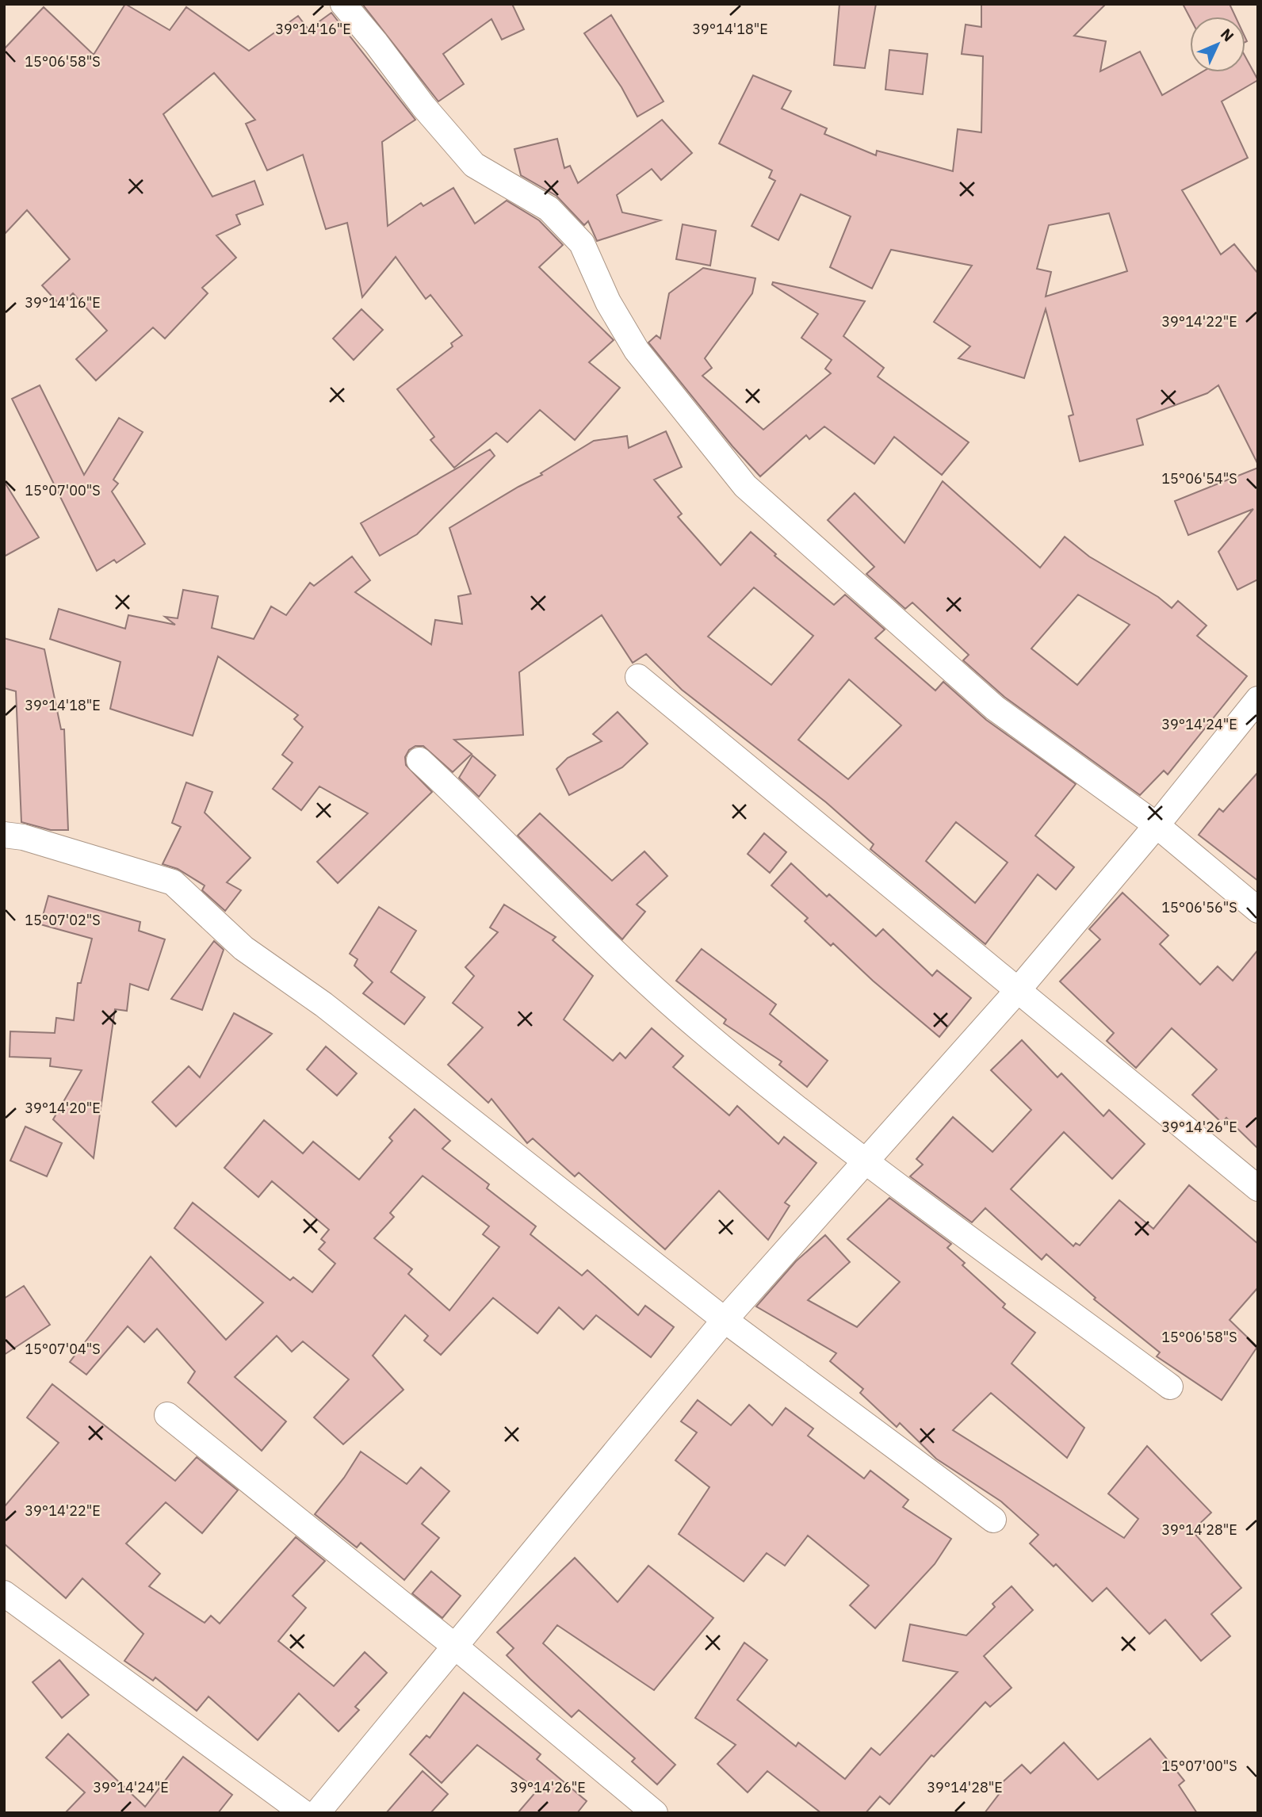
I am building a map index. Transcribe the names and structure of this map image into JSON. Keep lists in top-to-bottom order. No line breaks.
{"north":"top right","coordinates":["39°14'16\"E","39°14'18\"E","15°06'58\"S","39°14'22\"E","15°06'54\"S","15°07'00\"S","39°14'24\"E","15°06'56\"S","15°07'02\"S","39°14'20\"E","39°14'26\"E","15°07'04\"S","39°14'28\"E"]}
